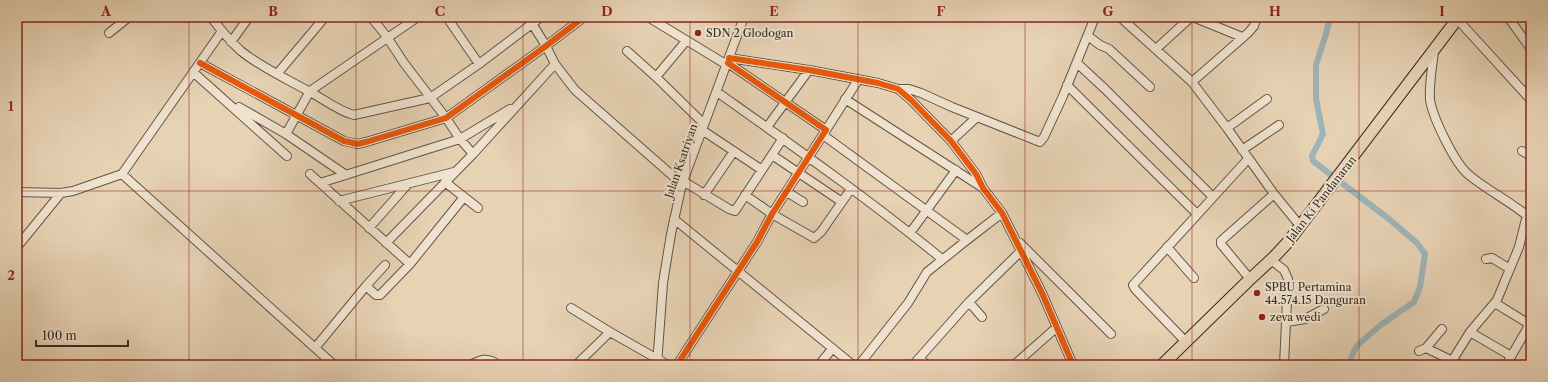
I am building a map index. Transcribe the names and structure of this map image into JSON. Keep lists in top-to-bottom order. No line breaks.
{"streets":{"main road":["Jalan Ki Pandanaran"],"street":["Jalan Ksatriyan"]},"places":["SDN 2 Glodogan","SPBU Pertamina 44.574.15 Danguran","zeva wedi"],"scale_bar":"100 m","grid":{"columns":["A","B","C","D","E","F","G","H","I"],"rows":["1","2"]}}
